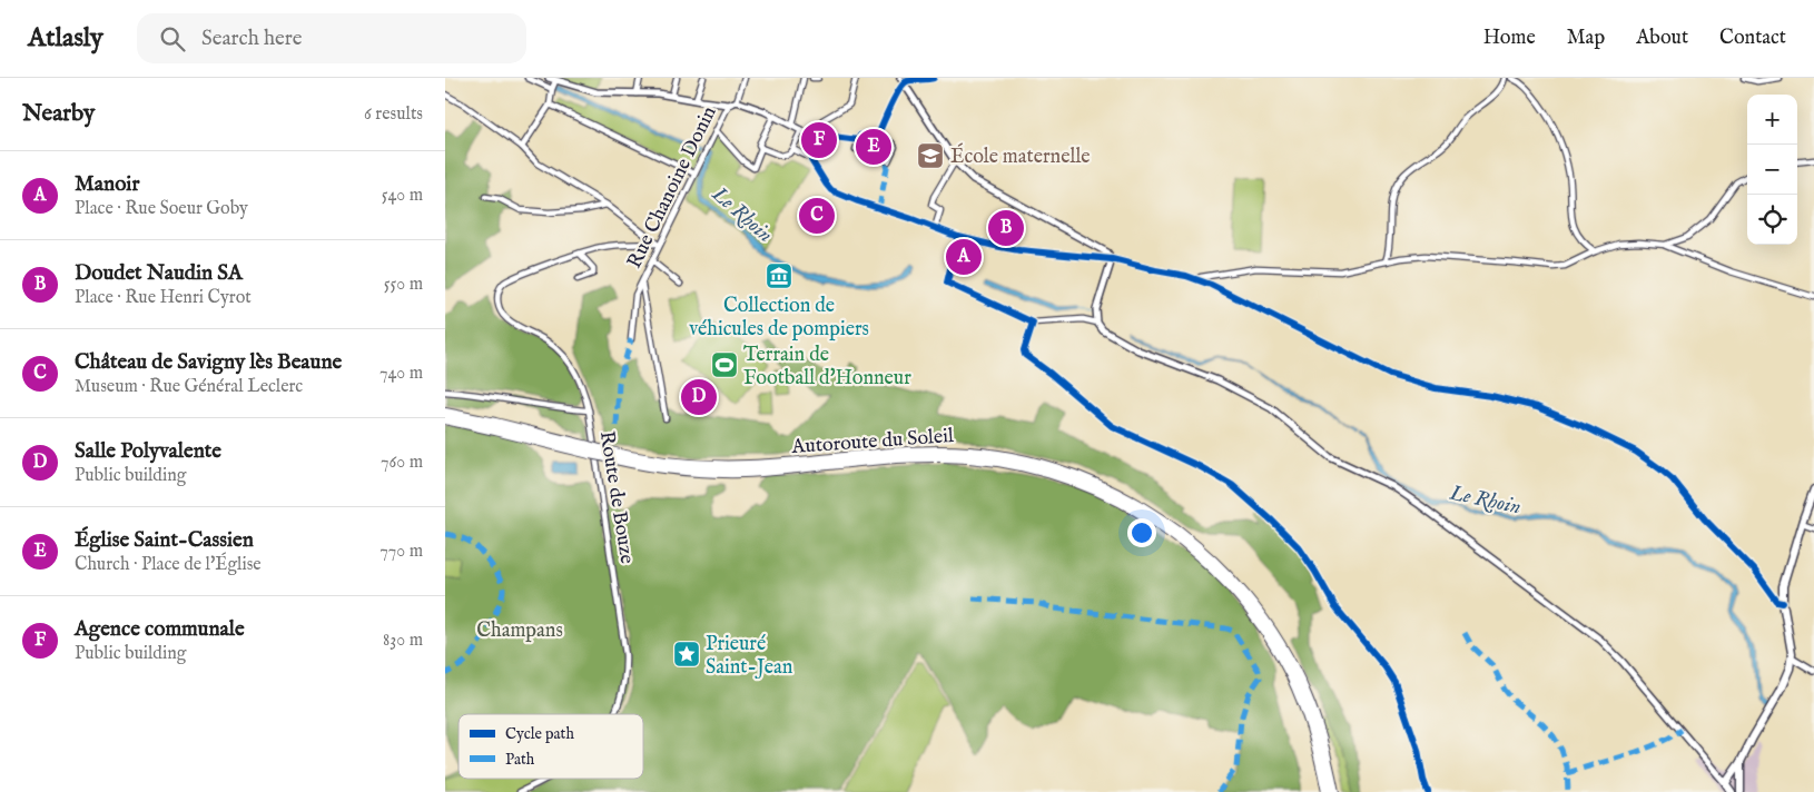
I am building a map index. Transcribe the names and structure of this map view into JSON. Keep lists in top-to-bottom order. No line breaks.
{"streets":{"highway":["Autoroute du Soleil"],"street":["Rue Chanoine Donin","Route de Bouze"]},"crossings":[["Rue Chanoine Donin","Route de Bouze"]],"water":["Le Rhoin"],"parks":["Champans"],"places":{"school or university":["École maternelle"],"museum":["Collection de véhicules de pompiers"],"sports":["Terrain de Football d'Honneur"],"place":["Prieuré Saint-Jean"]},"legend":["Cycle path","Path"],"page":{"header":"Atlasly","search":"Search here","nav":["Home","Map","About","Contact"],"heading":["Nearby","6 results"],"map_buttons":["+","−"],"pins":["F","E","C","B","A","D"],"list":[{"mark":"A","name":"Manoir","note":"Place · Rue Soeur Goby","value":"540 m"},{"mark":"B","name":"Doudet Naudin SA","note":"Place · Rue Henri Cyrot","value":"550 m"},{"mark":"C","name":"Château de Savigny lès Beaune","note":"Museum · Rue Général Leclerc","value":"740 m"},{"mark":"D","name":"Salle Polyvalente","note":"Public building","value":"760 m"},{"mark":"E","name":"Église Saint-Cassien","note":"Church · Place de l'Église","value":"770 m"},{"mark":"F","name":"Agence communale","note":"Public building","value":"830 m"}]}}
